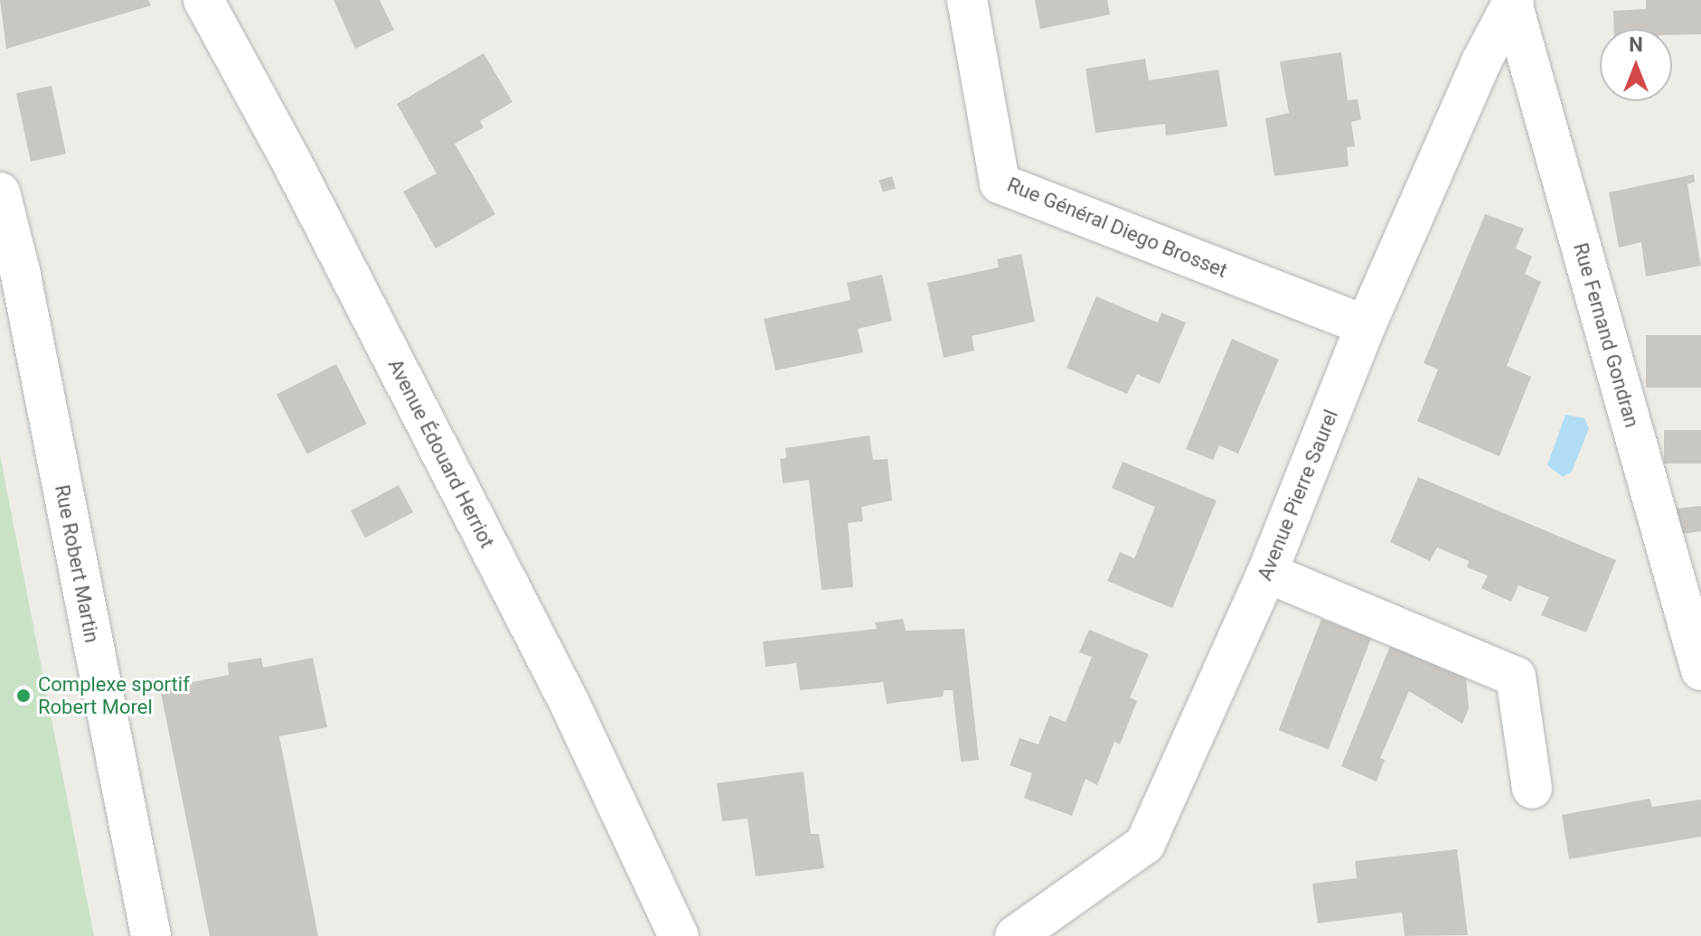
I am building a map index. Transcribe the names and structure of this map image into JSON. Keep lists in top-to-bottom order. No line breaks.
{"streets":{"street":["Rue Général Diego Brosset","Rue Fernand Gondran","Avenue Édouard Herriot","Avenue Pierre Saurel","Rue Robert Martin"]},"crossings":[["Rue Général Diego Brosset","Avenue Pierre Saurel"],["Rue Fernand Gondran","Avenue Pierre Saurel"]],"places":["Complexe sportif Robert Morel"],"north":"top"}
